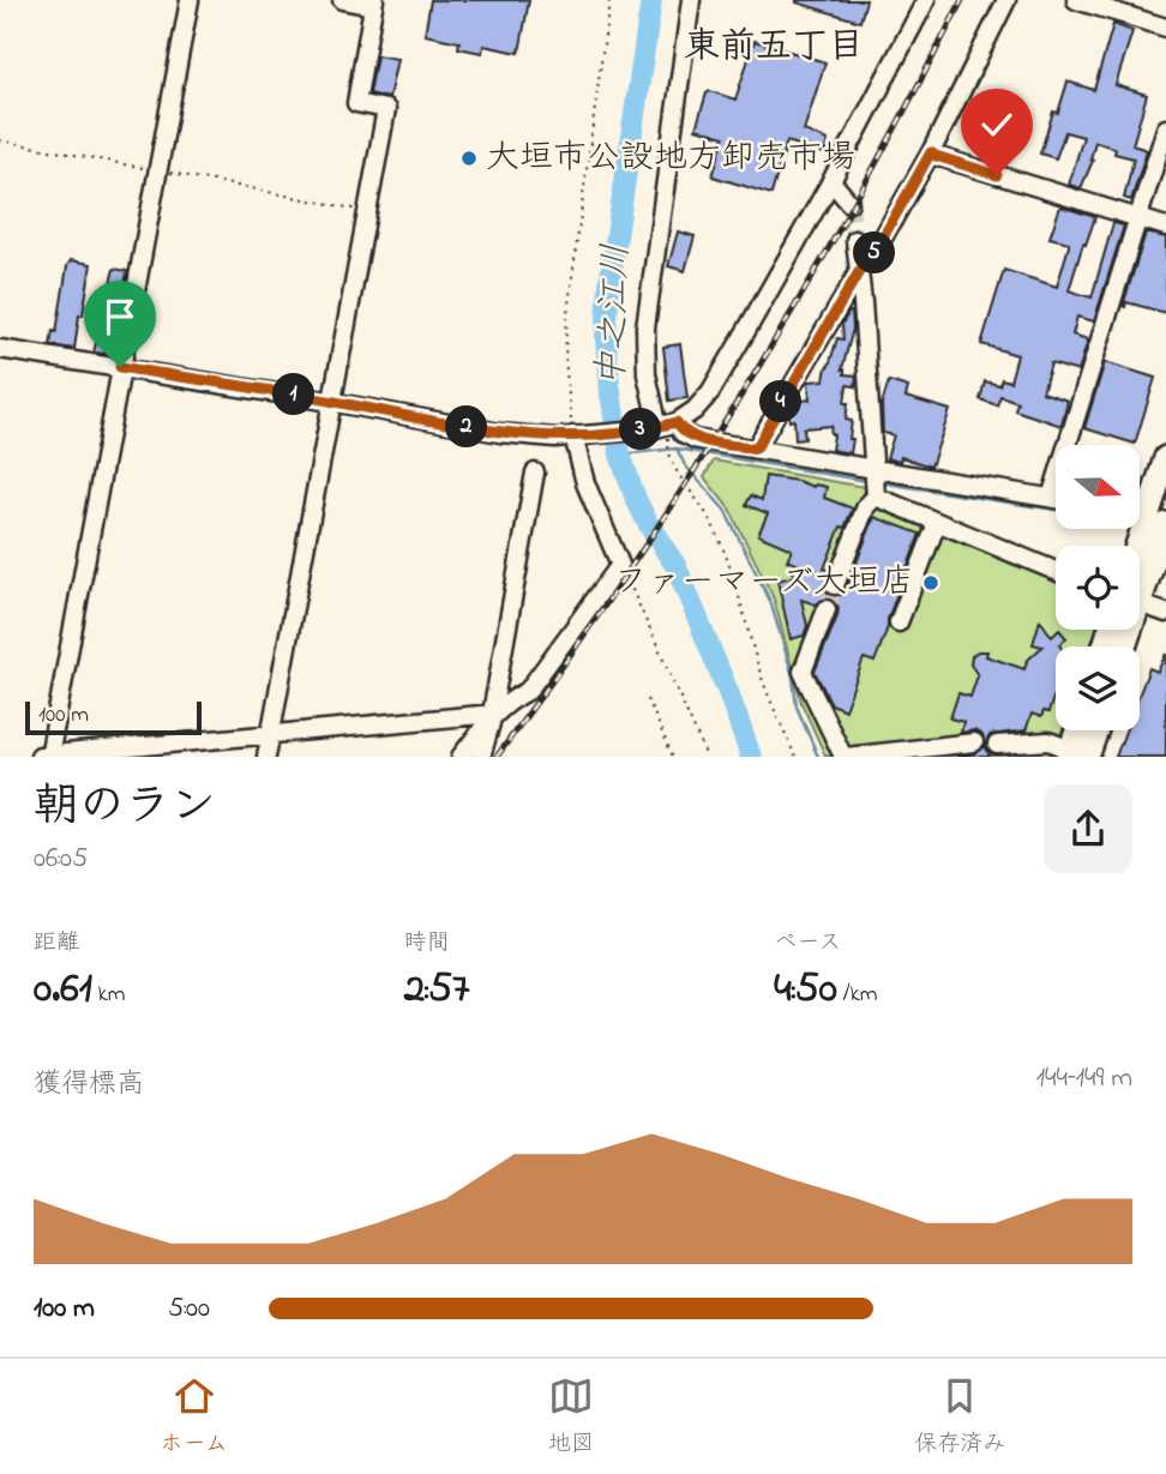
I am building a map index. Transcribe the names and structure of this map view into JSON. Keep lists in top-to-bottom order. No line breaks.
{"districts":["東前五丁目"],"water":["中之江川"],"places":["大垣市公設地方卸売市場","ファーマーズ大垣店"],"scale_bar":"100 m","north":"right","page":{"pins":["5","1","4","2","3"],"scale":"100 m","heading":["朝のラン","06:05"],"stats":[["距離","0.61 km"],["時間","2:57"],["ペース","4:50 /km"]],"chart":["獲得標高","144–149 m"],"list":[{"name":"100 m","note":"5:00"}],"tabs":["ホーム","地図","保存済み"]}}
